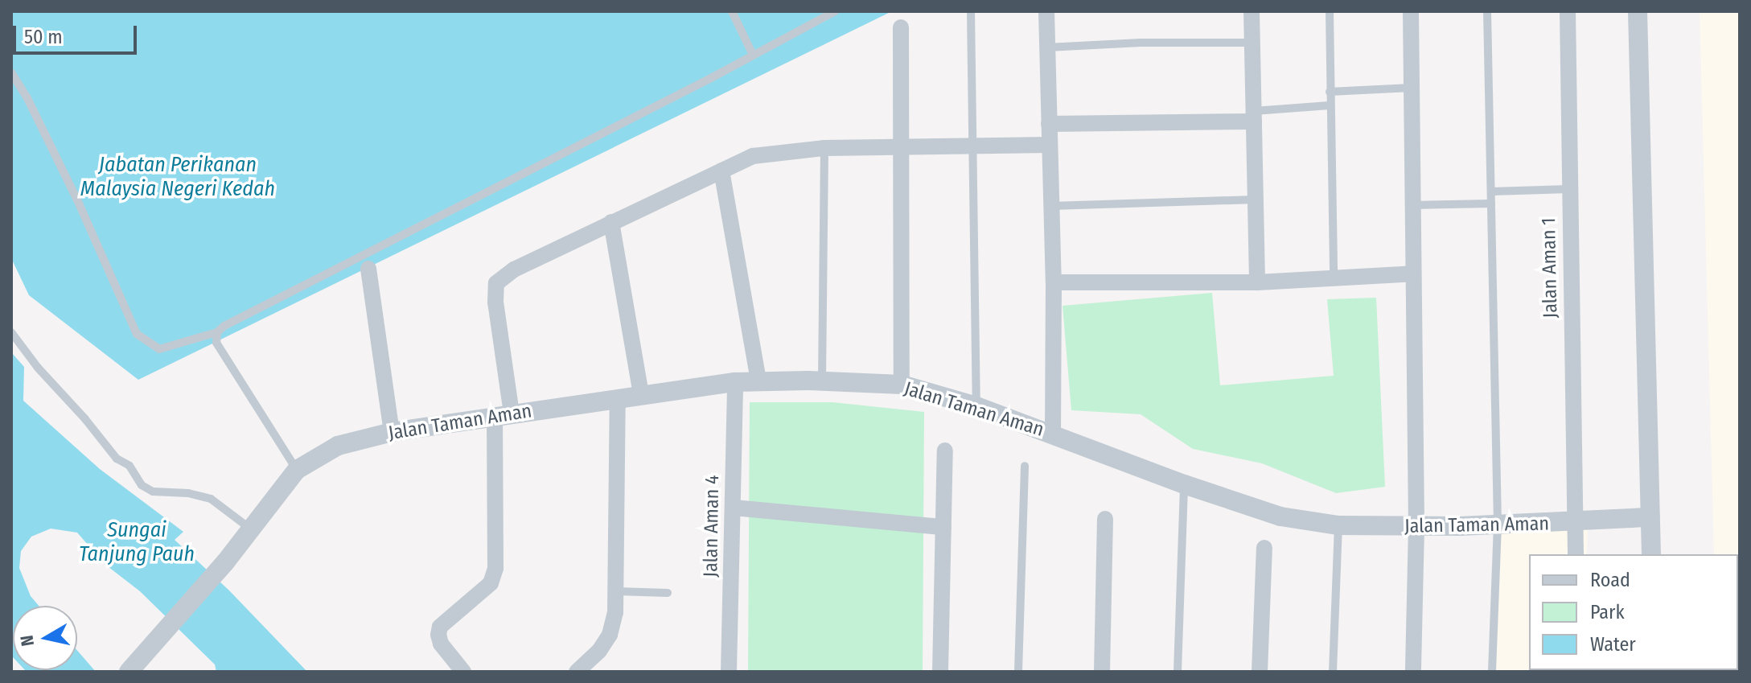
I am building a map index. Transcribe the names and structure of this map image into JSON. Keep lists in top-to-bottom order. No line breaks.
{"streets":{"street":["Jalan Aman 1","Jalan Taman Aman","Jalan Aman 4"]},"crossings":[["Jalan Aman 1","Jalan Taman Aman"],["Jalan Taman Aman","Jalan Aman 4"]],"water":["Jabatan Perikanan Malaysia Negeri Kedah","Sungai Tanjung Pauh"],"legend":["Road","Park","Water"],"scale_bar":"50 m","north":"left"}
